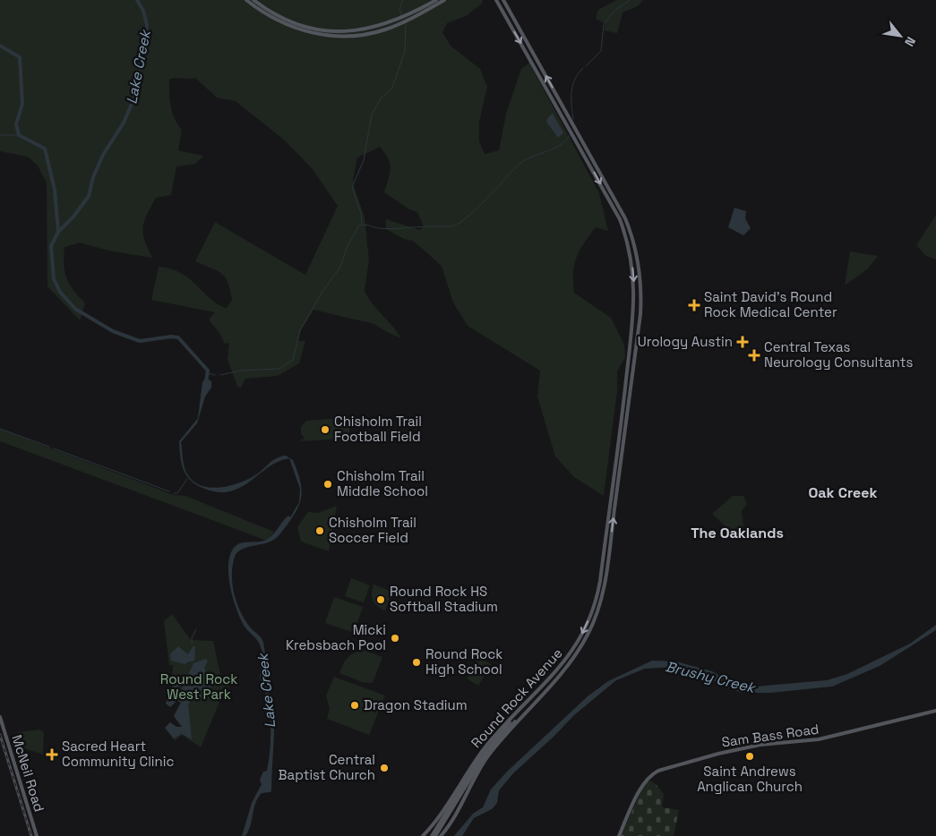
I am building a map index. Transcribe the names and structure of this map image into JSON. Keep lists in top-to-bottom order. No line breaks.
{"streets":{"main road":["Round Rock Avenue","Sam Bass Road","McNeil Road"]},"districts":["Oak Creek","The Oaklands"],"water":["Lake Creek","Brushy Creek"],"parks":["Round Rock West Park"],"places":{"health":["Saint David's Round Rock Medical Center","Urology Austin","Central Texas Neurology Consultants","Sacred Heart Community Clinic"],"other":["Chisholm Trail Football Field","Chisholm Trail Middle School","Chisholm Trail Soccer Field","Round Rock HS Softball Stadium","Micki Krebsbach Pool","Round Rock High School","Dragon Stadium","Saint Andrews Anglican Church","Central Baptist Church"]},"north":"bottom right"}
